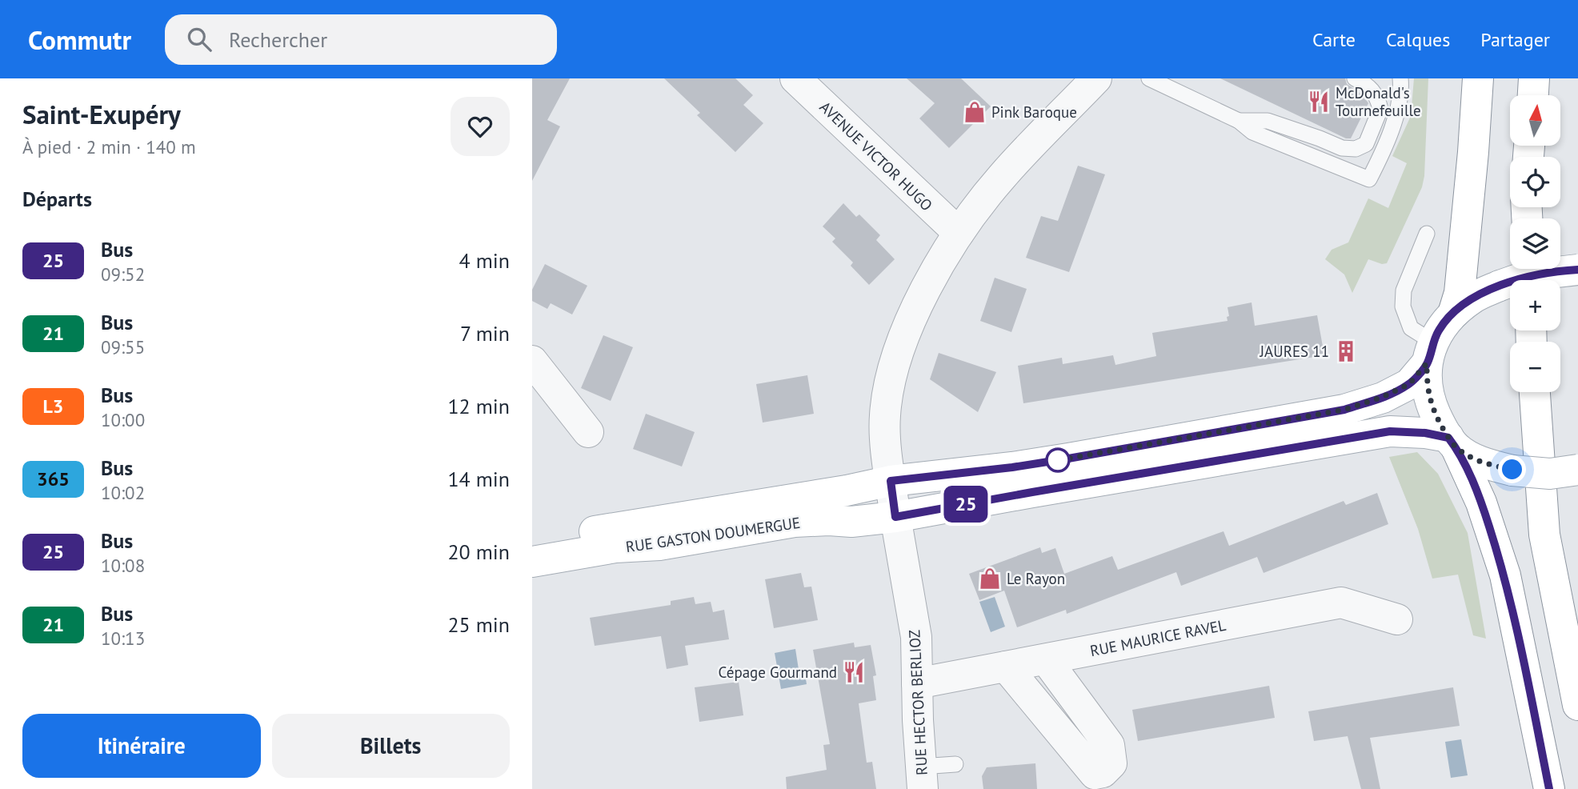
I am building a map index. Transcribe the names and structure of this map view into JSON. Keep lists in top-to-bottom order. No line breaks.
{"streets":{"main road":["RUE GASTON DOUMERGUE"],"street":["AVENUE VICTOR HUGO","RUE MAURICE RAVEL","RUE HECTOR BERLIOZ"]},"crossings":[["AVENUE VICTOR HUGO","RUE HECTOR BERLIOZ"],["RUE GASTON DOUMERGUE","RUE HECTOR BERLIOZ"],["RUE MAURICE RAVEL","RUE HECTOR BERLIOZ"]],"places":{"restaurant":["McDonald's Tournefeuille","Cépage Gourmand"],"shop":["Pink Baroque","Le Rayon"],"building":["JAURES 11"]},"lines":["bus line 25"],"north":"top","page":{"header":"Commutr","search":"Rechercher","nav":["Carte","Calques","Partager"],"heading":[["Saint-Exupéry","À pied · 2 min · 140 m"],"Départs"],"on_map":"25","map_buttons":["+","−"],"list":[{"mark":"25","name":"Bus","note":"09:52","value":"4 min"},{"mark":"21","name":"Bus","note":"09:55","value":"7 min"},{"mark":"L3","name":"Bus","note":"10:00","value":"12 min"},{"mark":"365","name":"Bus","note":"10:02","value":"14 min"},{"mark":"25","name":"Bus","note":"10:08","value":"20 min"},{"mark":"21","name":"Bus","note":"10:13","value":"25 min"}],"buttons":["Itinéraire","Billets"]}}
